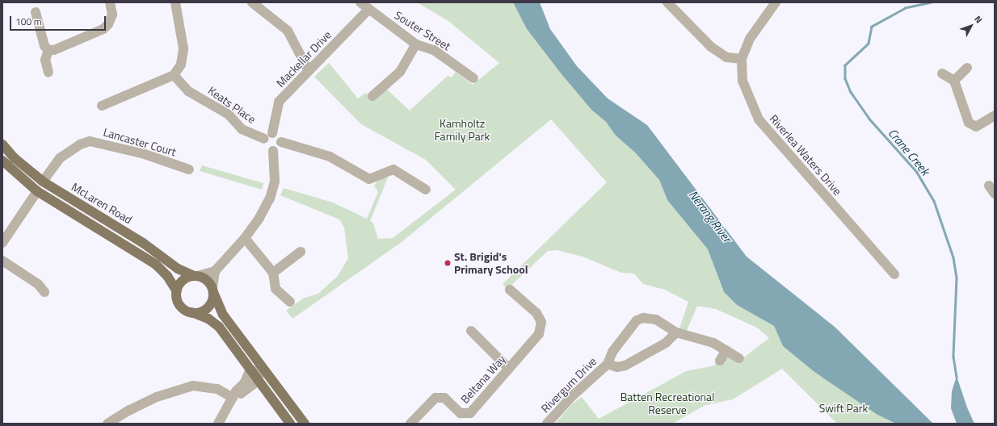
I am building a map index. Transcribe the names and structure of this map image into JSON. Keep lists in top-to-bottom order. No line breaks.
{"streets":{"main road":["McLaren Road"],"street":["Souter Street","Mackellar Drive","Keats Place","Lancaster Court","Riverlea Waters Drive","Beltana Way","Rivergum Drive"]},"crossings":[["Souter Street","Mackellar Drive"],["Mackellar Drive","Keats Place"],["Lancaster Court","McLaren Road"]],"water":["Crane Creek","Nerang River"],"parks":["Kamholtz Family Park","Batten Recreational Reserve","Swift Park"],"places":["St. Brigid's Primary School"],"scale_bar":"100 m","north":"top right"}
